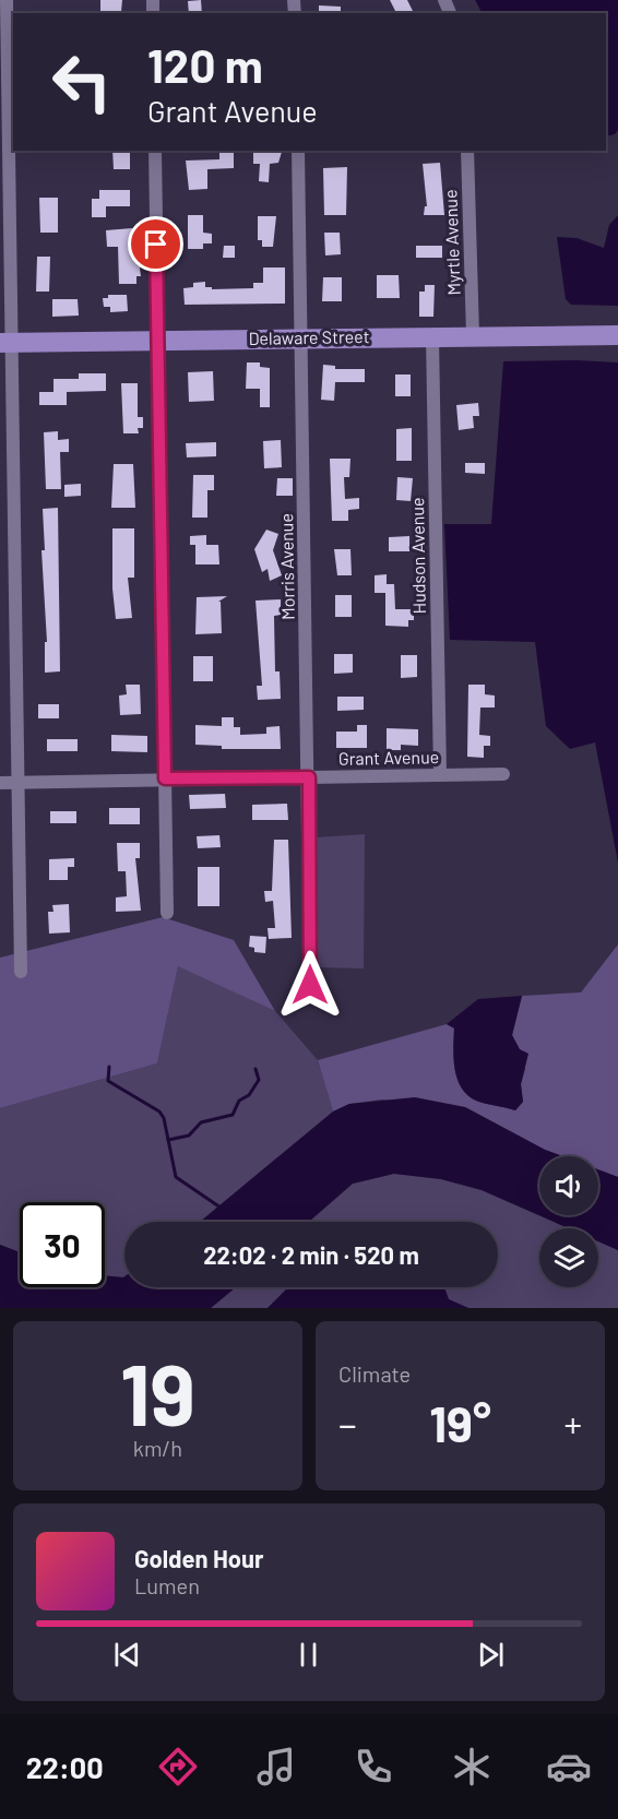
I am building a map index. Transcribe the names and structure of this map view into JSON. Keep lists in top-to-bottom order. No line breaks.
{"streets":{"main road":["Delaware Street"],"street":["Myrtle Avenue","Hudson Avenue","Morris Avenue","Grant Avenue"]},"crossings":[["Myrtle Avenue","Delaware Street"],["Delaware Street","Hudson Avenue"],["Delaware Street","Morris Avenue"],["Hudson Avenue","Grant Avenue"],["Morris Avenue","Grant Avenue"]],"page":{"turn":["120 m","Grant Avenue"],"limit":"30","trip":"22:02 · 2 min · 520 m","tile":[["19","km/h"],"Climate"],"heat":["−","19°","+"],"song":["Golden Hour","Lumen"],"tabs":"22:00"}}
